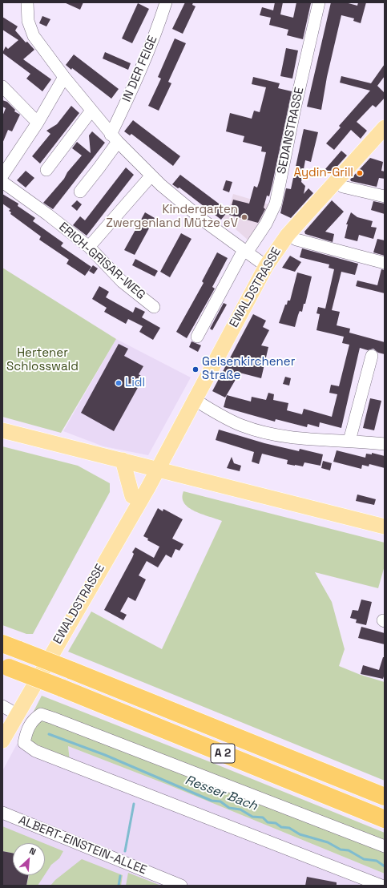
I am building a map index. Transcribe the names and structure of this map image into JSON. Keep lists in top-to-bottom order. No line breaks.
{"streets":{"highway":["A 2"],"main road":["EWALDSTRASSE"],"street":["IN DER FEIGE","SEDANSTRASSE","ERICH-GRISAR-WEG","ALBERT-EINSTEIN-ALLEE"]},"water":["Resser Bach"],"parks":["Hertener Schlosswald"],"places":["Aydin-Grill","Kindergarten Zwergenland Mütze eV","Gelsenkirchener Straße","Lidl"],"north":"top right"}
